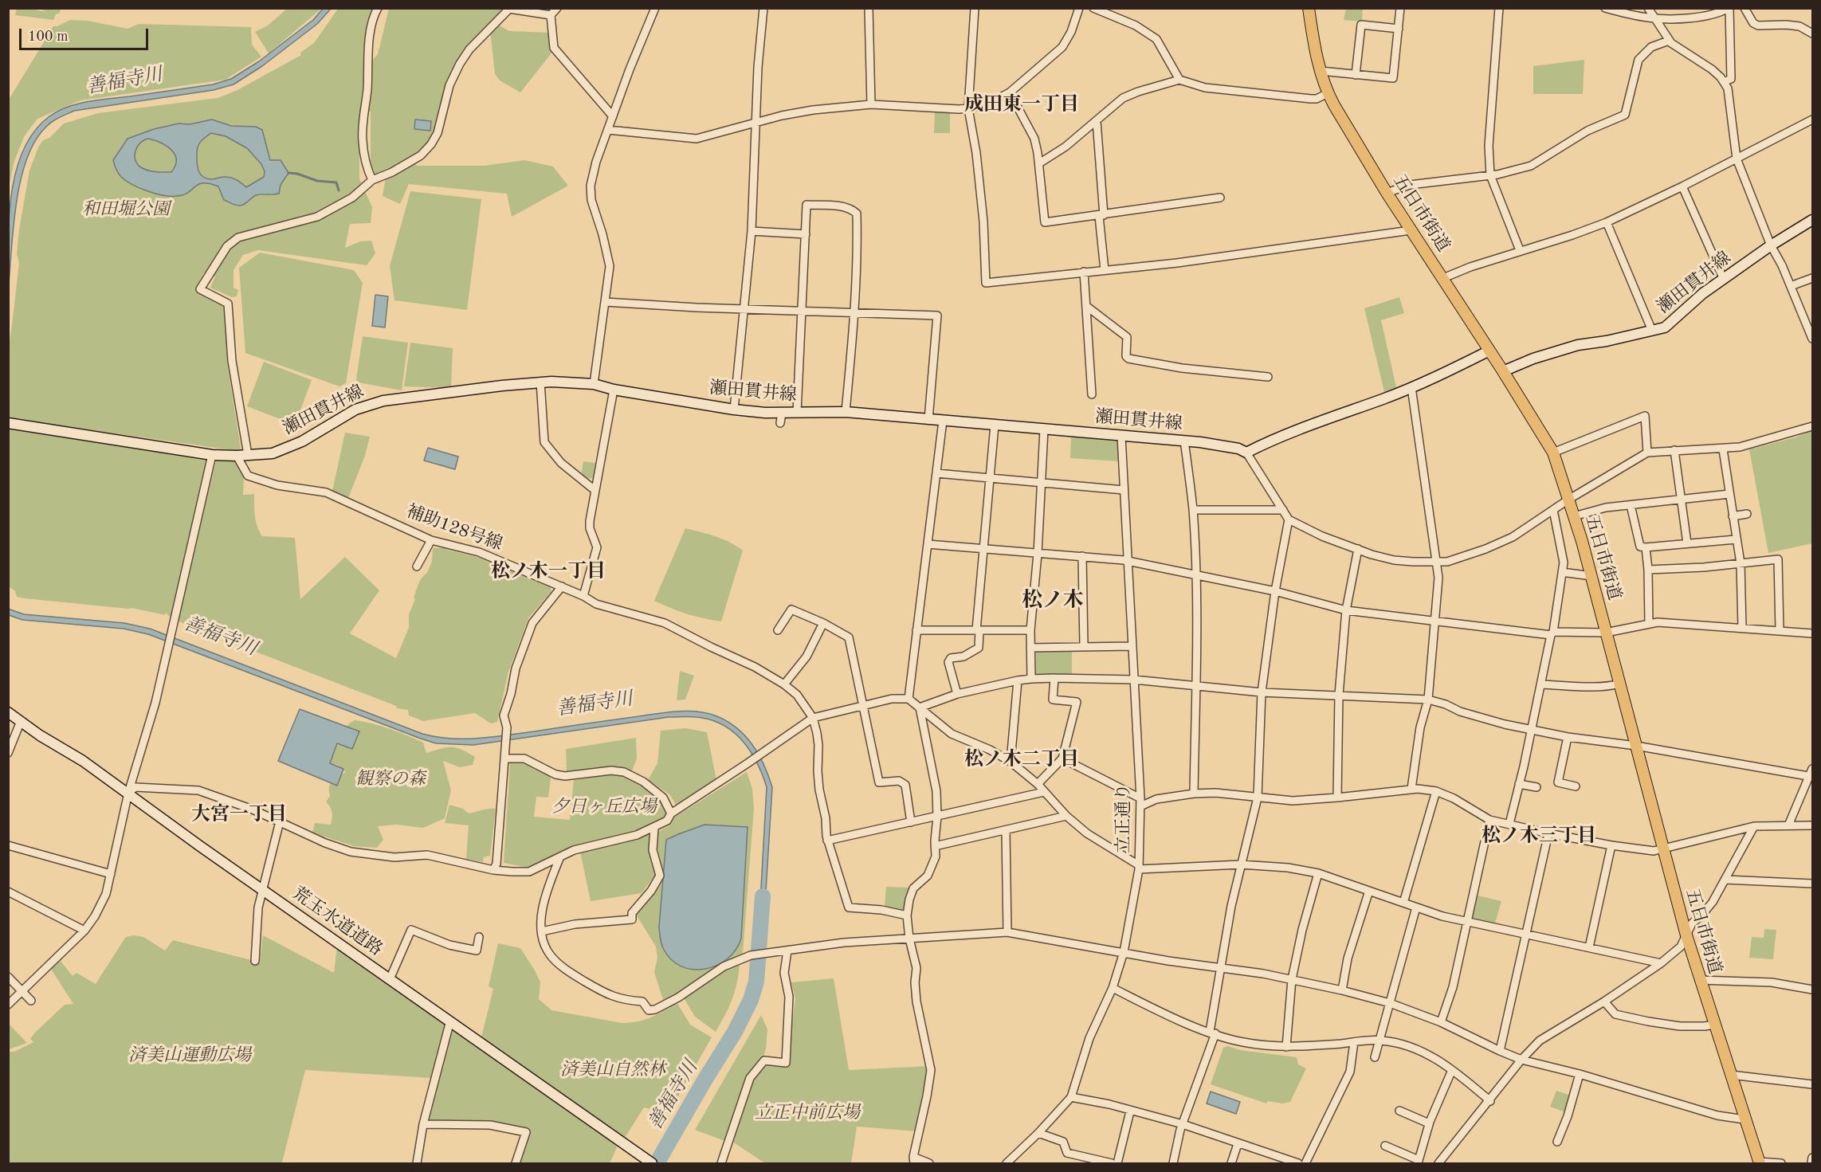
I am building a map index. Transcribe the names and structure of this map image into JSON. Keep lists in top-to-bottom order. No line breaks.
{"streets":{"main road":["五日市街道","瀬田貫井線","荒玉水道道路"],"street":["補助128号線","立正通り"]},"crossings":[["五日市街道","瀬田貫井線"],["瀬田貫井線","補助128号線"],["瀬田貫井線","立正通り"]],"districts":["成田東一丁目","松ノ木一丁目","松ノ木","松ノ木二丁目","大宮一丁目","松ノ木三丁目"],"water":["善福寺川"],"parks":["和田堀公園","観察の森","夕日ヶ丘広場","済美山運動広場","済美山自然林","立正中前広場"],"scale_bar":"100 m"}
